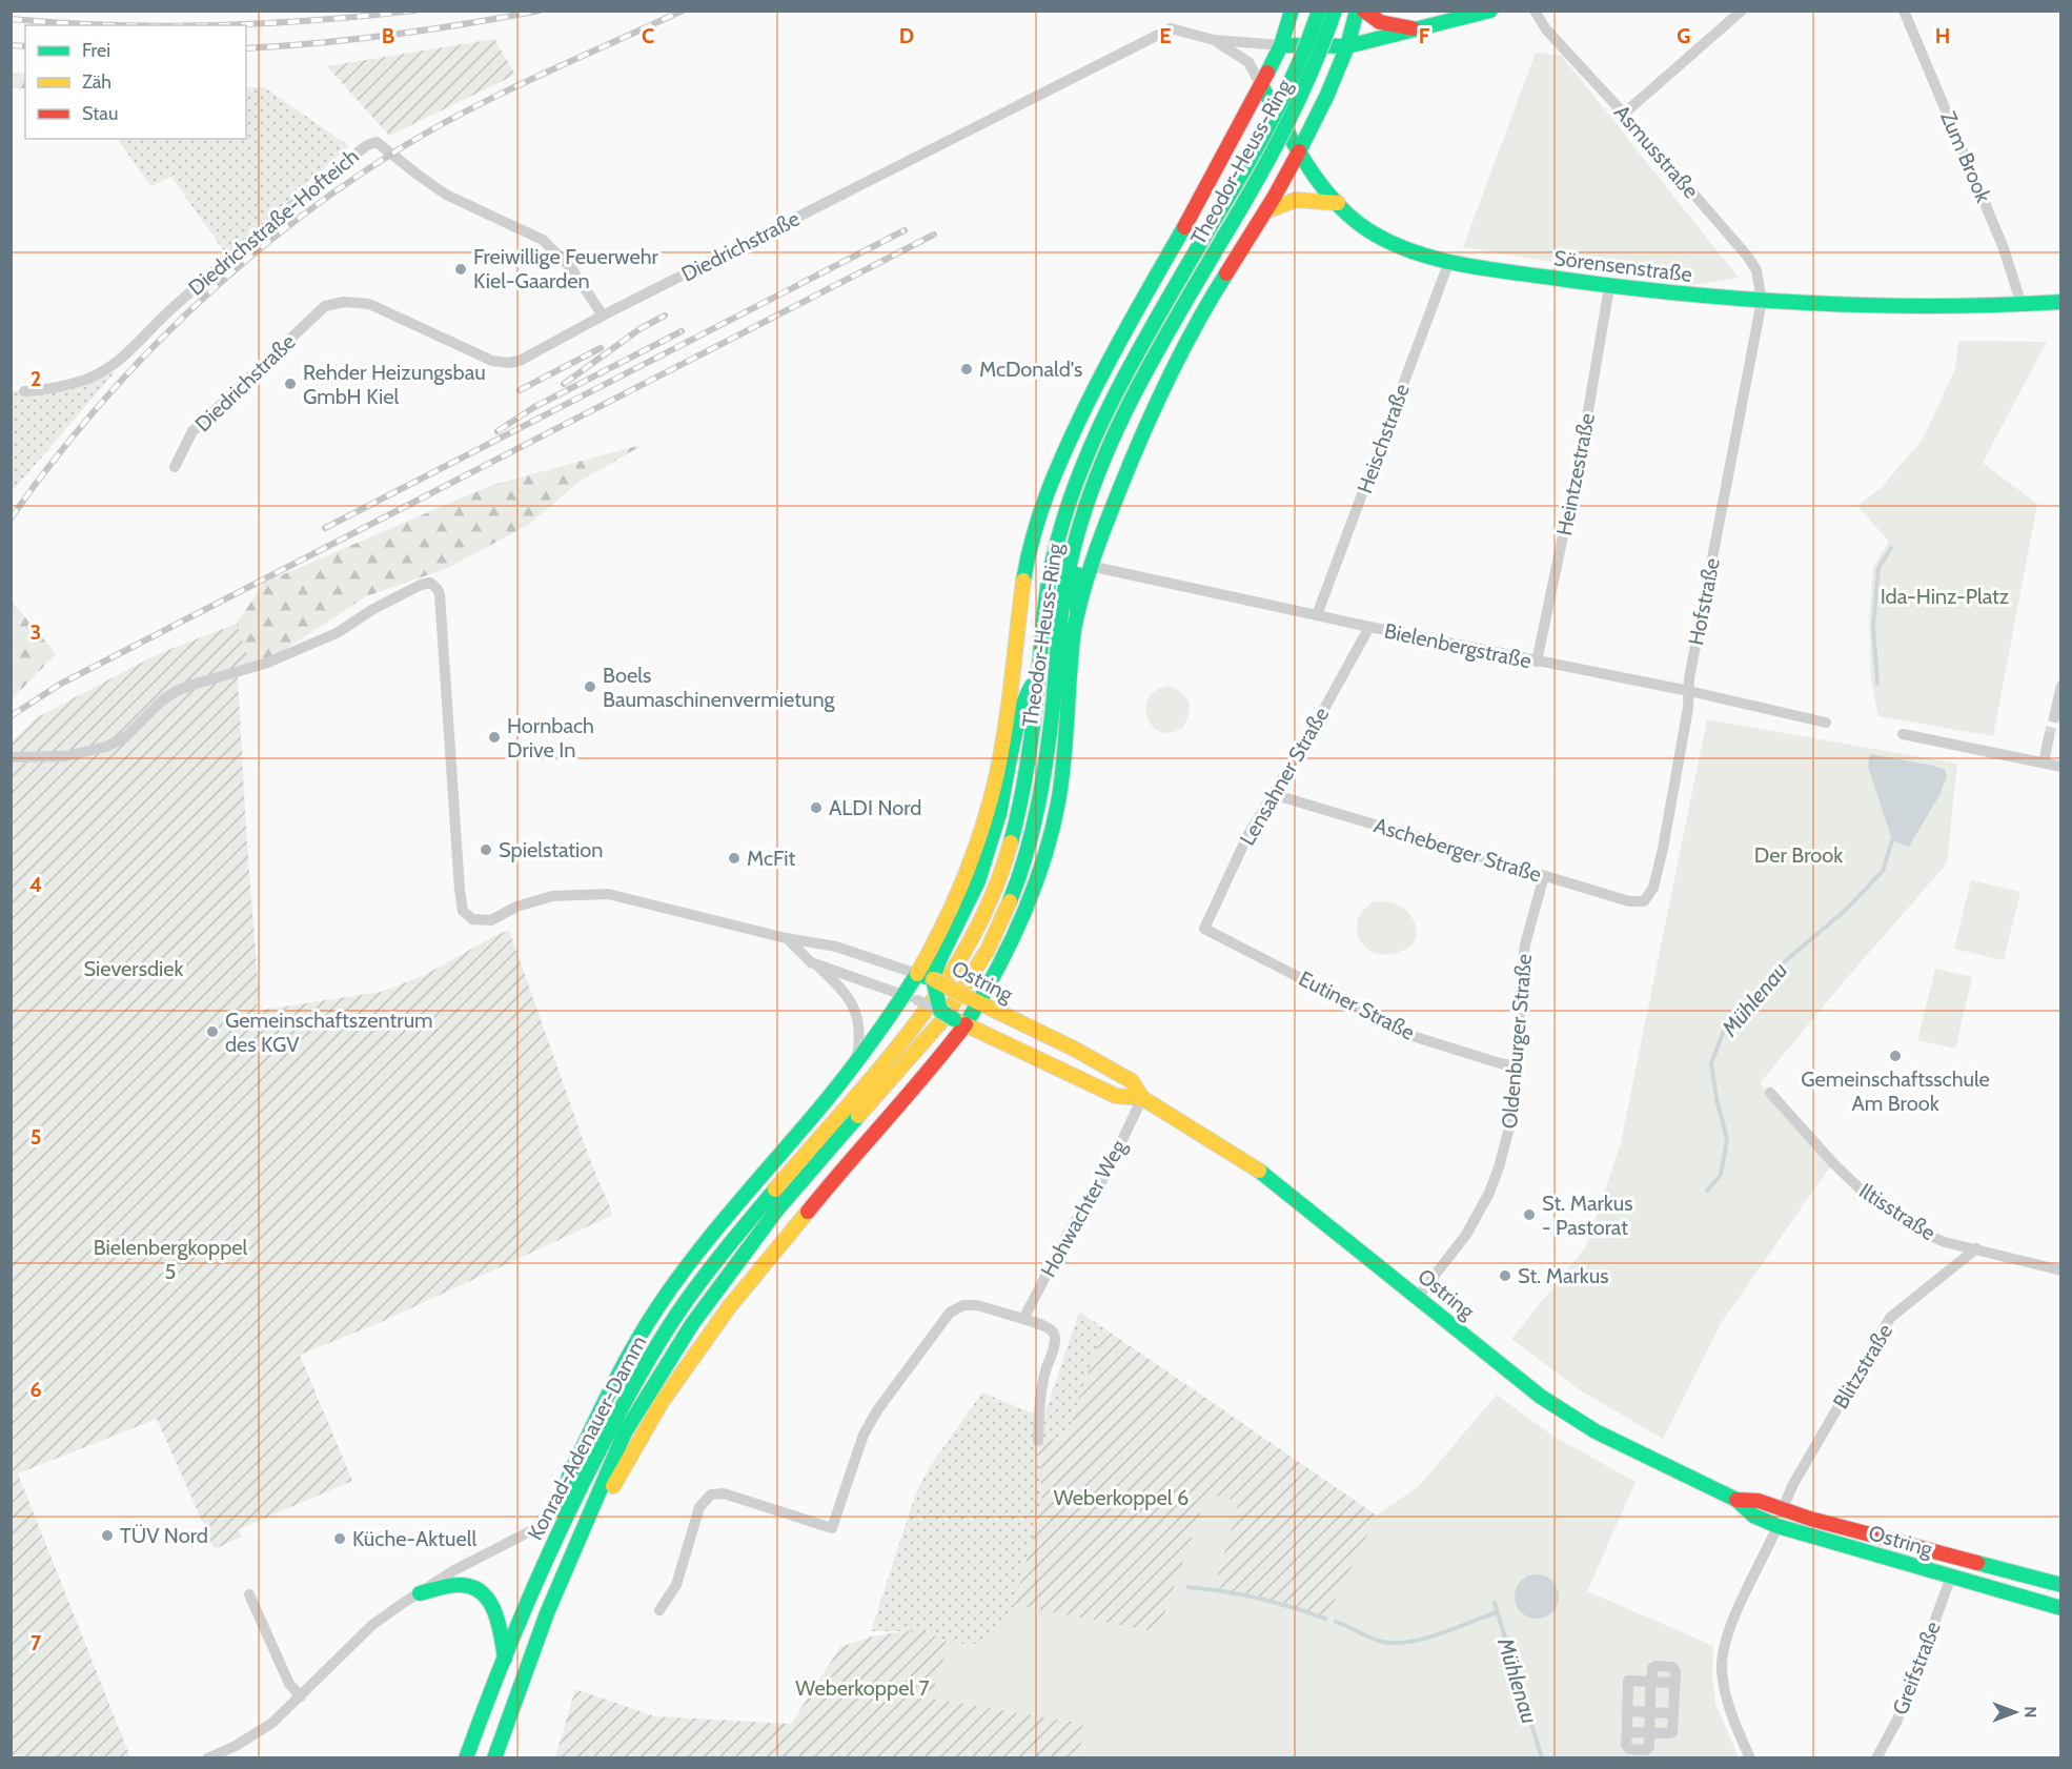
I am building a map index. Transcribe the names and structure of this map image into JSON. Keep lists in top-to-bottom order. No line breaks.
{"streets":{"main road":["Theodor-Heuss-Ring","Sörensenstraße","Ostring","Konrad-Adenauer-Damm"],"street":["Asmusstraße","Zum Brook","Diedrichstraße-Hofteich","Diedrichstraße","Heischstraße","Heintzestraße","Hofstraße","Bielenbergstraße","Lensahner Straße","Ascheberger Straße","Eutiner Straße","Oldenburger Straße","Hohwachter Weg","Iltisstraße","Blitzstraße","Greifstraße"]},"crossings":[["Asmusstraße","Sörensenstraße"],["Asmusstraße","Hofstraße"],["Zum Brook","Sörensenstraße"],["Theodor-Heuss-Ring","Diedrichstraße"],["Theodor-Heuss-Ring","Sörensenstraße"],["Theodor-Heuss-Ring","Bielenbergstraße"],["Theodor-Heuss-Ring","Ostring"],["Theodor-Heuss-Ring","Konrad-Adenauer-Damm"],["Diedrichstraße-Hofteich","Diedrichstraße"],["Diedrichstraße","Sörensenstraße"],["Sörensenstraße","Heischstraße"],["Sörensenstraße","Heintzestraße"],["Sörensenstraße","Hofstraße"],["Heischstraße","Bielenbergstraße"],["Heintzestraße","Bielenbergstraße"],["Hofstraße","Bielenbergstraße"],["Hofstraße","Ascheberger Straße"],["Bielenbergstraße","Lensahner Straße"],["Lensahner Straße","Ascheberger Straße"],["Lensahner Straße","Eutiner Straße"],["Ascheberger Straße","Oldenburger Straße"],["Ostring","Oldenburger Straße"],["Ostring","Hohwachter Weg"],["Ostring","Blitzstraße"],["Ostring","Konrad-Adenauer-Damm"],["Ostring","Greifstraße"],["Eutiner Straße","Oldenburger Straße"],["Iltisstraße","Blitzstraße"]],"water":["Mühlenau"],"parks":["Ida-Hinz-Platz","Der Brook","Sieversdiek","Bielenbergkoppel 5","Weberkoppel 6","Weberkoppel 7"],"places":["Freiwillige Feuerwehr Kiel-Gaarden","McDonald's","Rehder Heizungsbau GmbH Kiel","Boels Baumaschinenvermietung","Hornbach Drive In","ALDI Nord","Spielstation","McFit","Gemeinschaftszentrum des KGV","Gemeinschaftsschule Am Brook","St. Markus - Pastorat","St. Markus","TÜV Nord","Küche-Aktuell"],"legend":["Frei","Zäh","Stau"],"north":"right","grid":{"columns":["B","C","D","E","F","G","H"],"rows":["2","3","4","5","6","7"]}}
